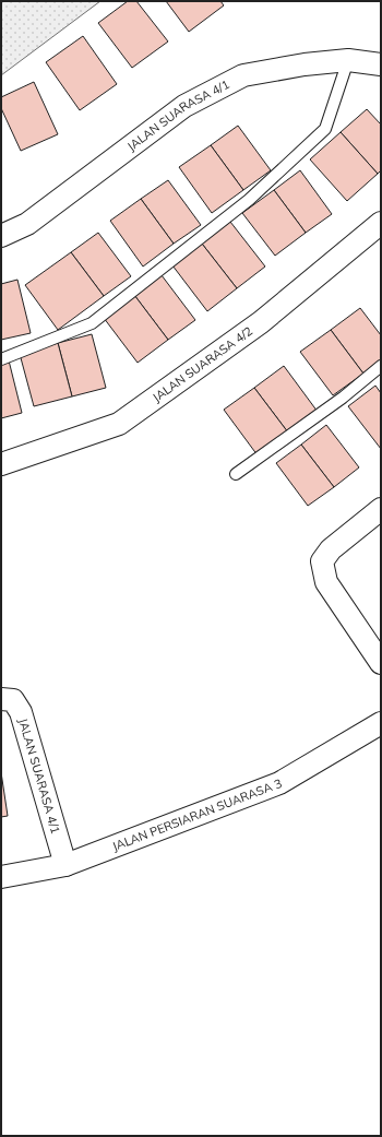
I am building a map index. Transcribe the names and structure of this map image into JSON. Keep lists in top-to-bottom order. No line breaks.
{"streets":{"street":["JALAN SUARASA 4/1","JALAN SUARASA 4/2","JALAN PERSIARAN SUARASA 3"]},"crossings":[["JALAN SUARASA 4/1","JALAN PERSIARAN SUARASA 3"]]}
